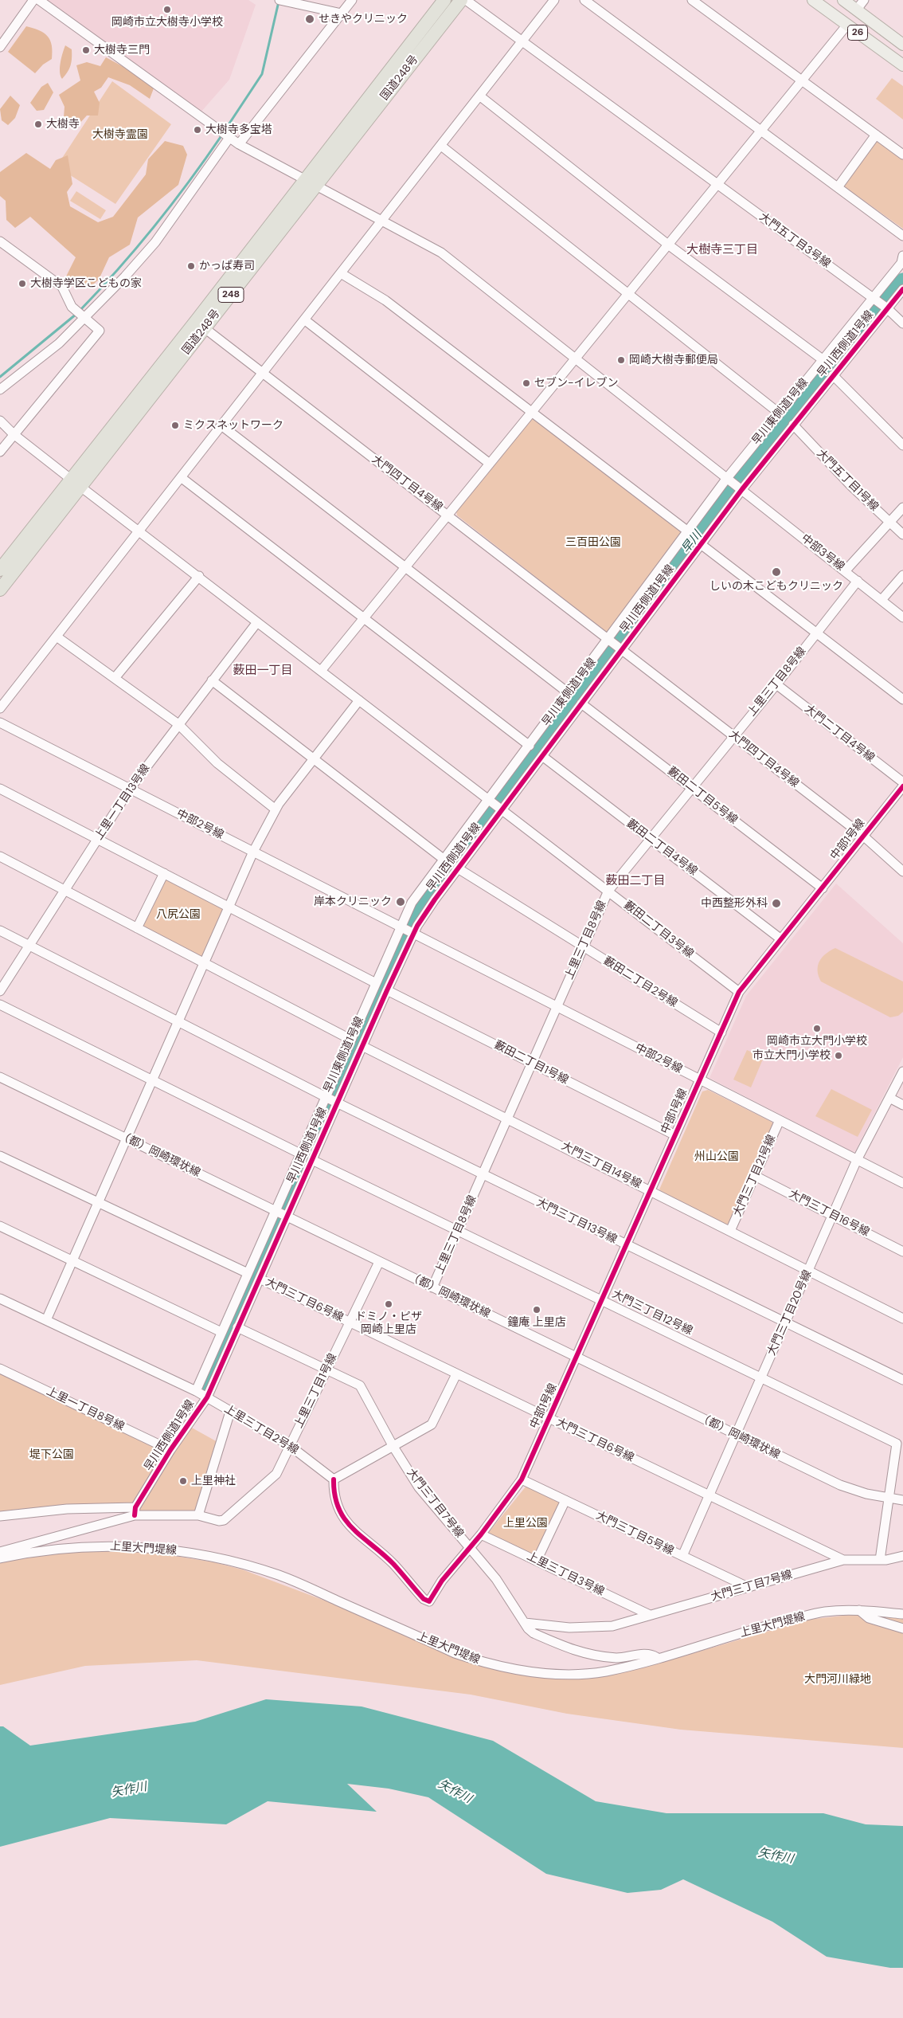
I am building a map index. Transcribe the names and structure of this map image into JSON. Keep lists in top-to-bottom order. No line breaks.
{"streets":{"highway":["国道248号","248"],"main road":["26"],"street":["大門五丁目3号線","早川西側道1号線","早川東側道1号線","大門五丁目1号線","大門四丁目4号線","中部3号線","上里三丁目8号線","大門二丁目4号線","藪田二丁目5号線","上里一丁目13号線","中部2号線","中部1号線","藪田二丁目4号線","藪田二丁目3号線","藪田二丁目2号線","藪田二丁目1号線","（都）岡崎環状線","大門三丁目14号線","大門三丁目21号線","大門三丁目16号線","大門三丁目13号線","大門三丁目6号線","大門三丁目12号線","大門三丁目20号線","上里三丁目1号線","上里一丁目8号線","上里三丁目2号線","大門三丁目7号線","大門三丁目5号線","上里大門堤線","上里三丁目3号線"]},"crossings":[["国道248号","大門四丁目4号線"],["国道248号","中部3号線"],["国道248号","藪田二丁目3号線"],["大門五丁目3号線","早川西側道1号線"],["大門五丁目3号線","早川東側道1号線"],["早川西側道1号線","大門五丁目1号線"],["早川西側道1号線","大門四丁目4号線"],["早川西側道1号線","中部3号線"],["早川西側道1号線","藪田二丁目5号線"],["早川西側道1号線","中部2号線"],["早川西側道1号線","藪田二丁目4号線"],["早川西側道1号線","藪田二丁目3号線"],["早川西側道1号線","藪田二丁目2号線"],["早川西側道1号線","藪田二丁目1号線"],["早川西側道1号線","（都）岡崎環状線"],["早川西側道1号線","大門三丁目14号線"],["早川西側道1号線","大門三丁目13号線"],["早川西側道1号線","大門三丁目6号線"],["早川西側道1号線","大門三丁目12号線"],["早川西側道1号線","上里一丁目8号線"],["早川西側道1号線","上里三丁目2号線"],["早川西側道1号線","大門三丁目7号線"],["早川東側道1号線","大門四丁目4号線"],["早川東側道1号線","中部3号線"],["早川東側道1号線","中部2号線"],["早川東側道1号線","藪田二丁目3号線"],["早川東側道1号線","（都）岡崎環状線"],["早川東側道1号線","大門三丁目13号線"],["早川東側道1号線","上里三丁目2号線"],["大門四丁目4号線","上里三丁目8号線"],["大門四丁目4号線","中部1号線"],["中部3号線","上里三丁目8号線"],["上里三丁目8号線","大門二丁目4号線"],["上里三丁目8号線","藪田二丁目5号線"],["上里三丁目8号線","中部2号線"],["上里三丁目8号線","藪田二丁目4号線"],["上里三丁目8号線","藪田二丁目3号線"],["上里三丁目8号線","藪田二丁目2号線"],["上里三丁目8号線","藪田二丁目1号線"],["上里三丁目8号線","（都）岡崎環状線"],["上里三丁目8号線","大門三丁目14号線"],["上里三丁目8号線","大門三丁目13号線"],["上里三丁目8号線","大門三丁目12号線"],["藪田二丁目5号線","中部1号線"],["上里一丁目13号線","中部2号線"],["上里一丁目13号線","藪田二丁目3号線"],["上里一丁目13号線","大門三丁目13号線"],["中部2号線","中部1号線"],["中部2号線","大門三丁目21号線"],["中部2号線","大門三丁目20号線"],["中部1号線","藪田二丁目4号線"],["中部1号線","藪田二丁目3号線"],["中部1号線","藪田二丁目2号線"],["中部1号線","藪田二丁目1号線"],["中部1号線","（都）岡崎環状線"],["中部1号線","大門三丁目14号線"],["中部1号線","大門三丁目13号線"],["中部1号線","大門三丁目6号線"],["中部1号線","大門三丁目12号線"],["中部1号線","大門三丁目7号線"],["中部1号線","大門三丁目5号線"],["中部1号線","上里三丁目3号線"],["（都）岡崎環状線","大門三丁目20号線"],["（都）岡崎環状線","上里三丁目1号線"],["大門三丁目14号線","大門三丁目21号線"],["大門三丁目14号線","大門三丁目20号線"],["大門三丁目21号線","大門三丁目16号線"],["大門三丁目16号線","大門三丁目20号線"],["大門三丁目13号線","大門三丁目20号線"],["大門三丁目6号線","大門三丁目20号線"],["大門三丁目6号線","上里三丁目1号線"],["大門三丁目6号線","大門三丁目7号線"],["大門三丁目12号線","大門三丁目20号線"],["大門三丁目20号線","大門三丁目5号線"],["上里三丁目1号線","上里三丁目2号線"],["上里三丁目1号線","大門三丁目7号線"],["大門三丁目7号線","大門三丁目5号線"],["大門三丁目7号線","上里三丁目3号線"]],"districts":["大樹寺三丁目","薮田一丁目","薮田二丁目"],"water":["早川","矢作川"],"parks":["大樹寺霊園","三百田公園","八尻公園","州山公園","堤下公園","上里公園","大門河川緑地"],"places":["岡崎市立大樹寺小学校","せきやクリニック","大樹寺三門","大樹寺","大樹寺多宝塔","かっぱ寿司","大樹寺学区こどもの家","岡崎大樹寺郵便局","セブン-イレブン","ミクスネットワーク","しいの木こどもクリニック","岸本クリニック","中西整形外科","岡崎市立大門小学校","市立大門小学校","ドミノ・ピザ 岡崎上里店","鐘庵 上里店","上里神社"]}
